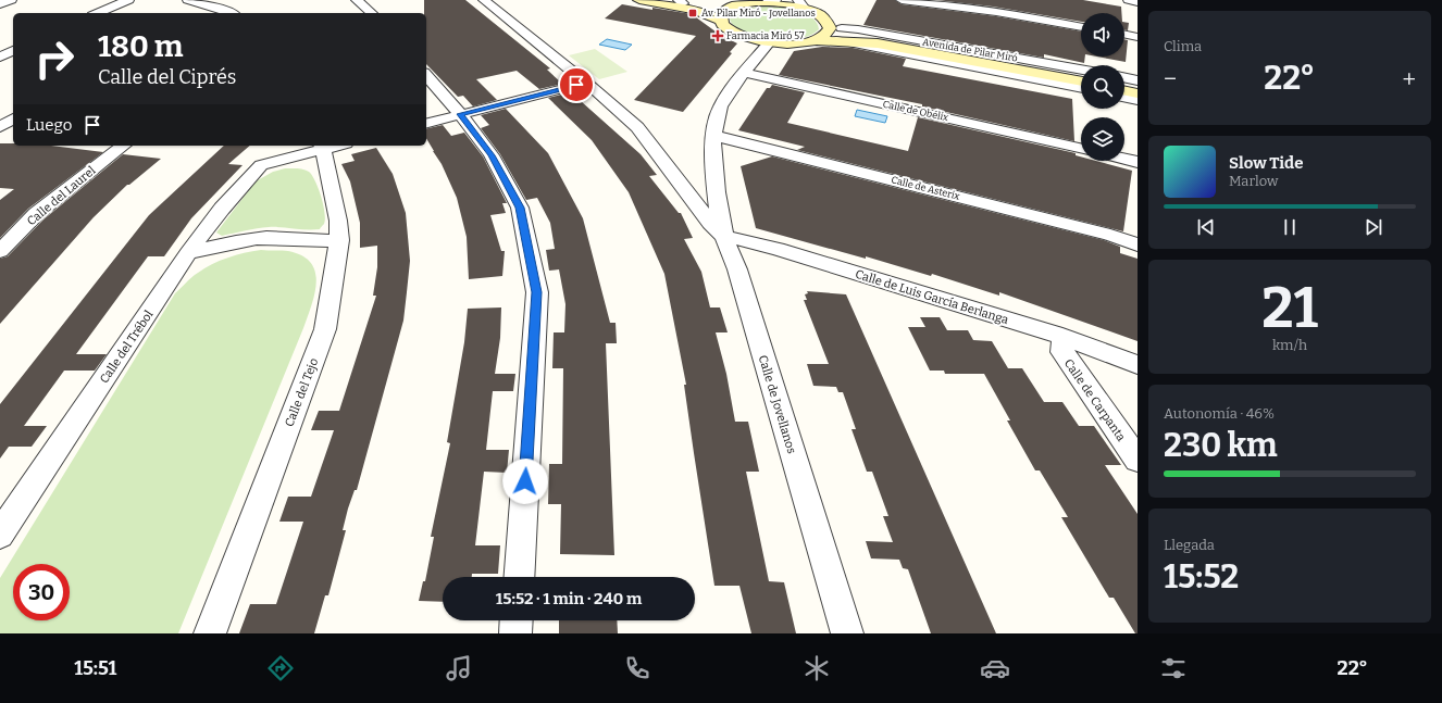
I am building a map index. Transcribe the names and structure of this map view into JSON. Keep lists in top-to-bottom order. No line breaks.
{"streets":{"street":["Avenida de Pilar Miró","Calle de Obélix","Calle de Asterix","Calle del Laurel","Calle de Luis García Berlanga","Calle del Trébol","Calle del Tejo","Calle de Carpanta","Calle de Jovellanos"]},"crossings":[["Calle de Luis García Berlanga","Calle de Carpanta"],["Calle de Luis García Berlanga","Calle de Jovellanos"]],"places":{"transit":["Av. Pilar Miró - Jovellanos"],"health":["Farmacia Miró 57"]},"page":{"tile":["Clima",["21","km/h"],["Autonomía · 46%","230 km"],["Llegada","15:52"]],"turn":["180 m","Calle del Ciprés"],"heat":["−","22°","+"],"then":"Luego","song":["Slow Tide","Marlow"],"limit":"30","trip":"15:52 · 1 min · 240 m","tabs":["15:51","22°"]}}
